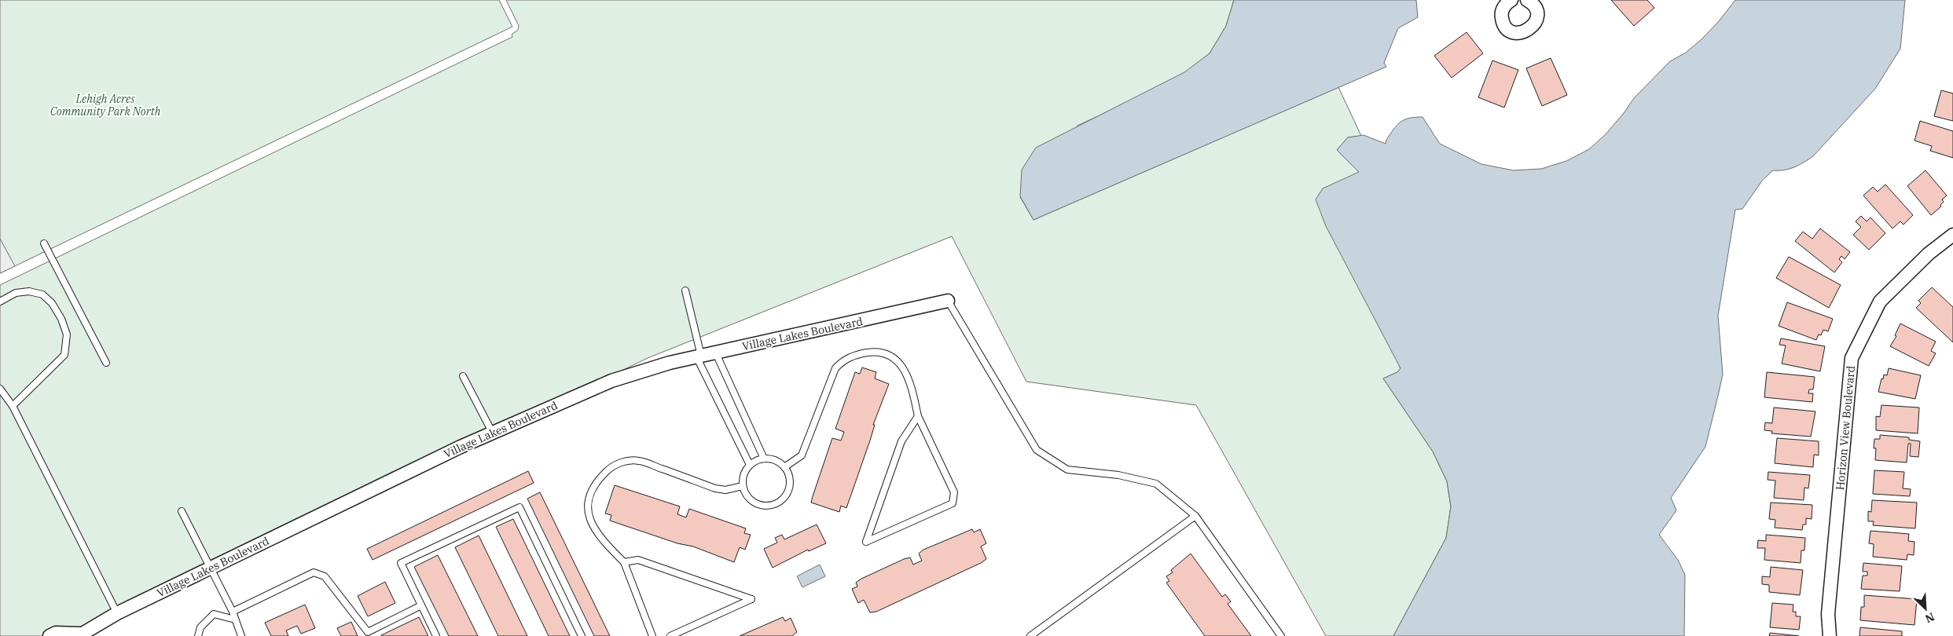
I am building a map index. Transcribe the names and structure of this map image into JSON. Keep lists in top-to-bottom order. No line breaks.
{"streets":{"street":["Village Lakes Boulevard","Horizon View Boulevard"]},"parks":["Lehigh Acres Community Park North"],"north":"bottom right"}
